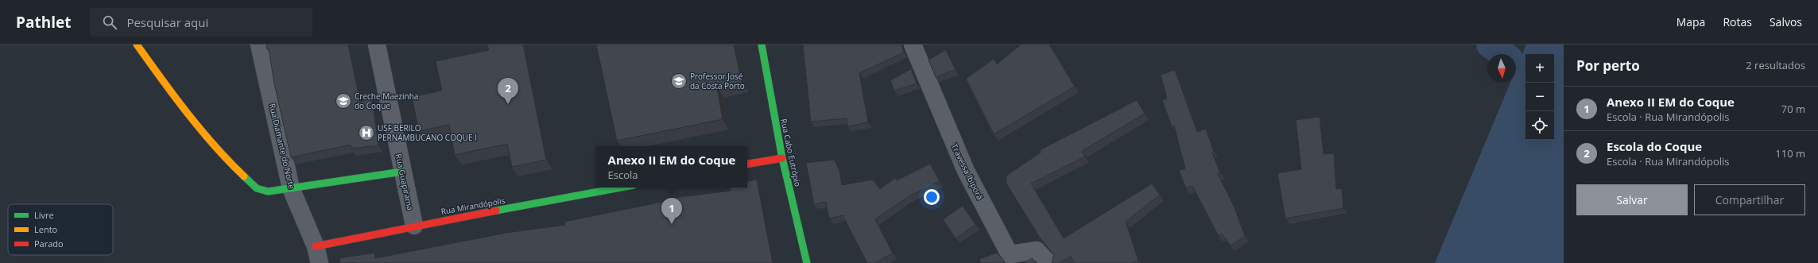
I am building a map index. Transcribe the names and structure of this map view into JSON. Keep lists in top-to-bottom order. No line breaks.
{"streets":{"street":["Rua Diamante do Norte","Rua Cabo Eutrópio","Travessa Ibiporã","Rua Guapirama","Rua Mirandópolis"]},"crossings":[["Rua Diamante do Norte","Rua Mirandópolis"],["Rua Guapirama","Rua Mirandópolis"]],"places":{"school or university":["Professor José da Costa Porto","Creche Maezinha do Coque"],"hospital":["USF BERILO PERNAMBUCANO COQUE I"]},"legend":["Livre","Lento","Parado"],"north":"bottom","page":{"header":"Pathlet","search":"Pesquisar aqui","nav":["Mapa","Rotas","Salvos"],"heading":["Por perto","2 resultados"],"map_buttons":["+","−"],"pins":["2","1"],"list":[{"mark":"1","name":"Anexo II EM do Coque","note":"Escola · Rua Mirandópolis","value":"70 m"},{"mark":"2","name":"Escola do Coque","note":"Escola · Rua Mirandópolis","value":"110 m"}],"popup":["Anexo II EM do Coque","Escola"],"buttons":["Salvar","Compartilhar"]}}
